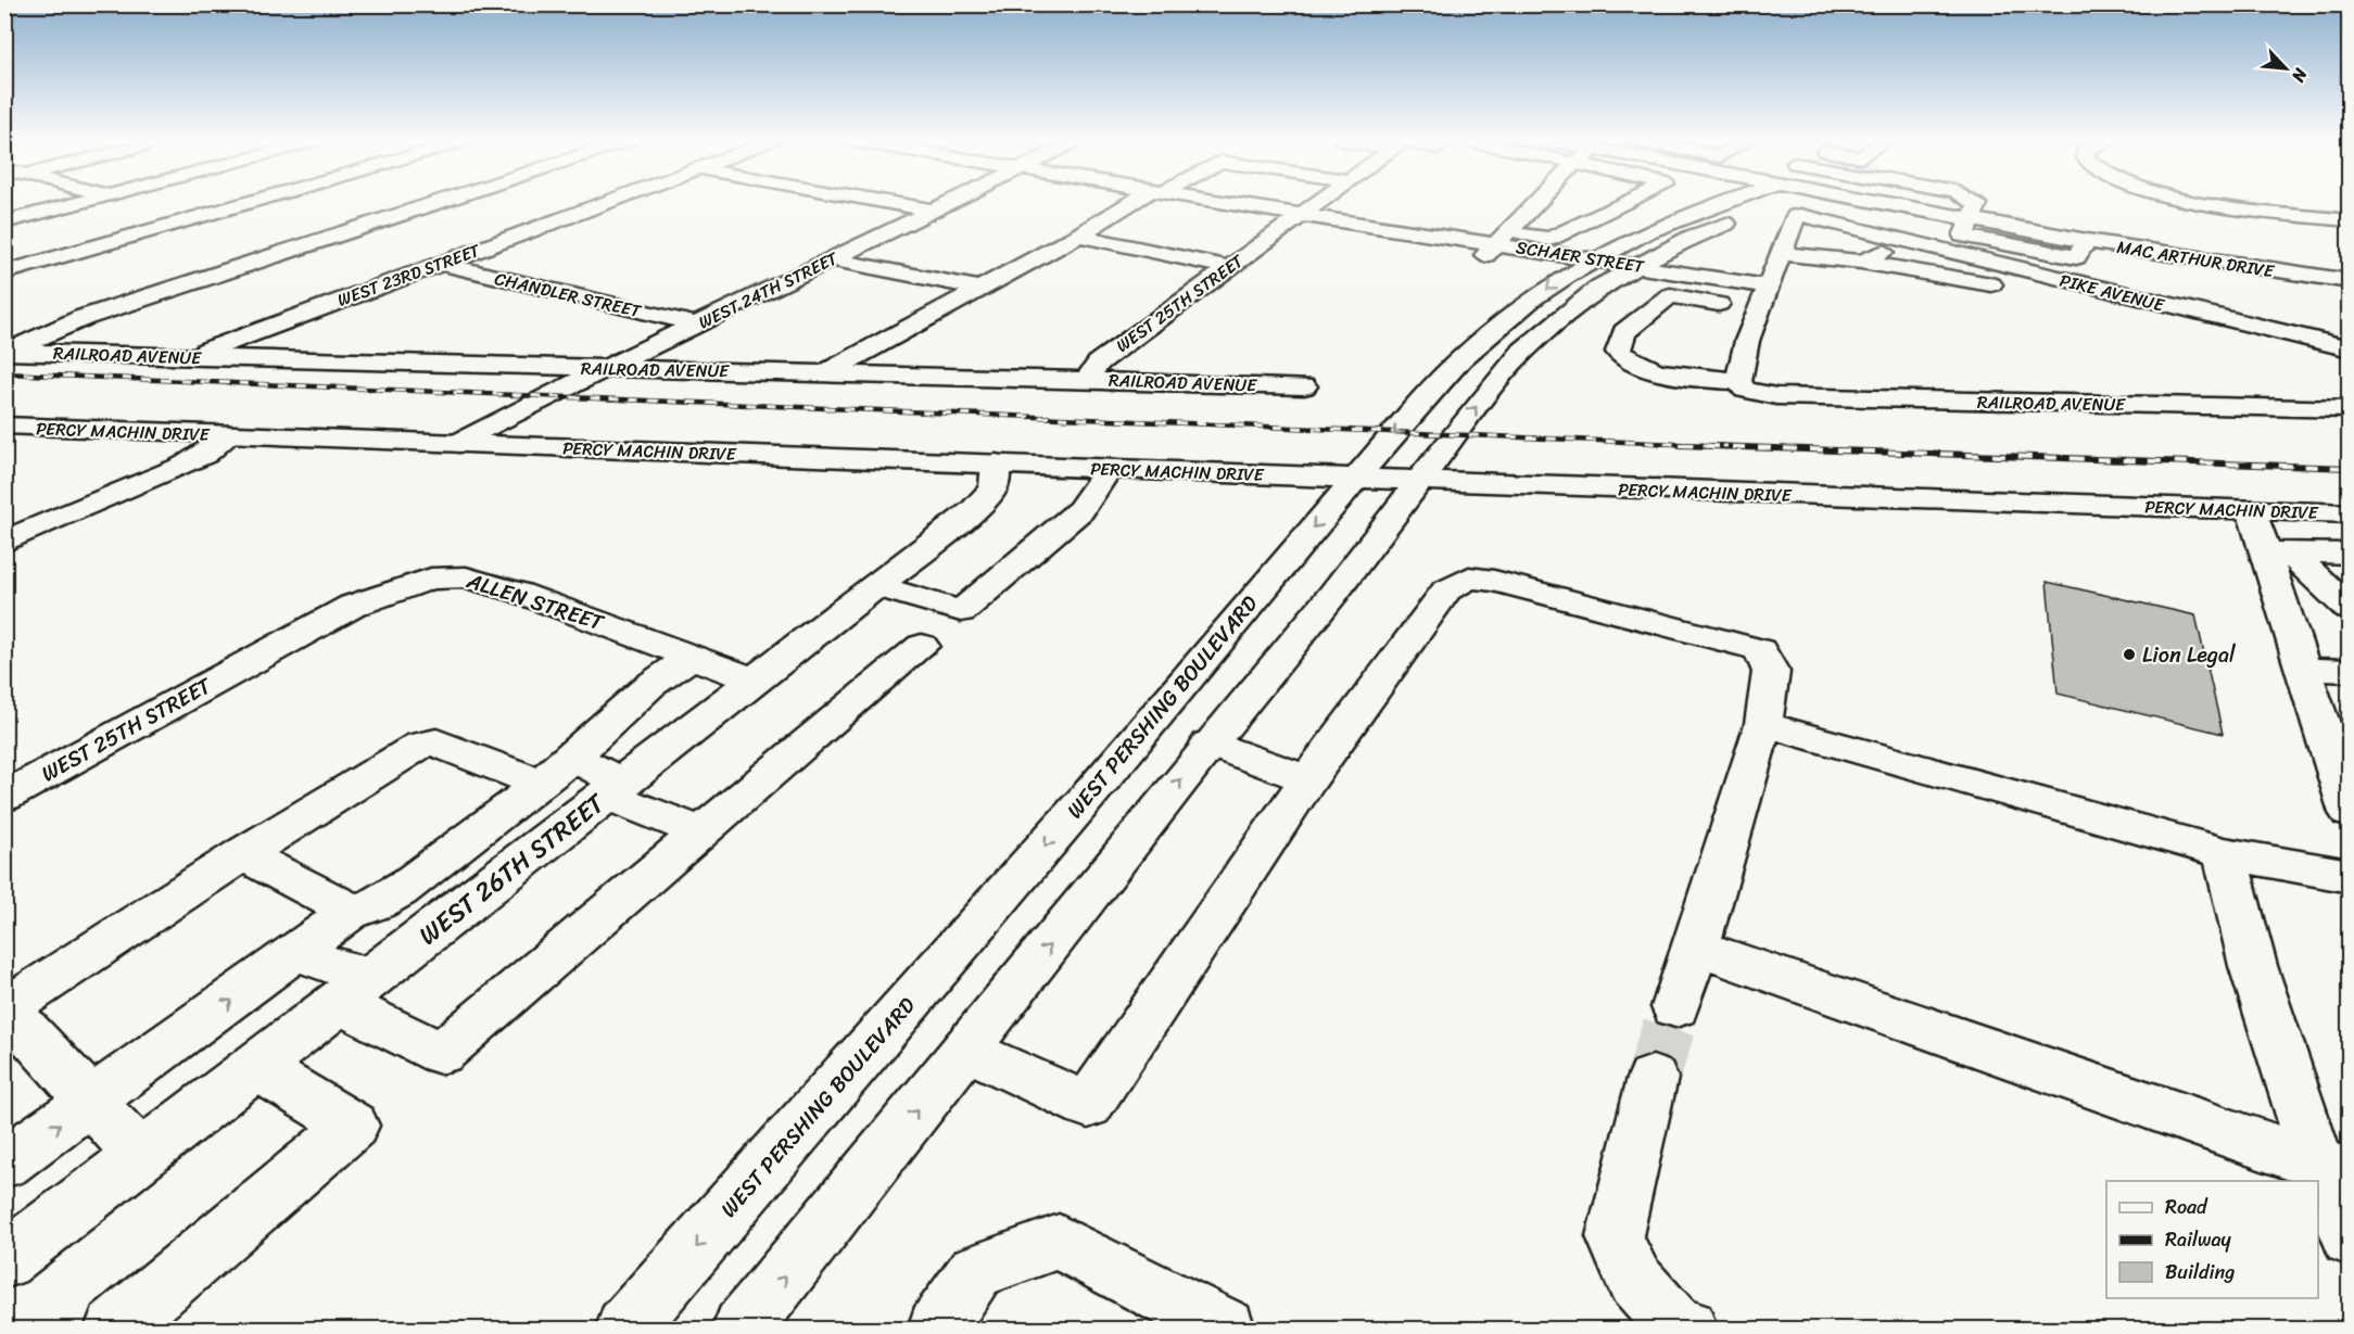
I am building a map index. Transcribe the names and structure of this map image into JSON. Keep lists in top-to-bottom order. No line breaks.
{"streets":{"street":["SCHAER STREET","MAC ARTHUR DRIVE","WEST 23RD STREET","WEST 24TH STREET","PIKE AVENUE","CHANDLER STREET","WEST 25TH STREET","RAILROAD AVENUE","PERCY MACHIN DRIVE","ALLEN STREET","WEST PERSHING BOULEVARD","WEST 26TH STREET"]},"crossings":[["SCHAER STREET","WEST 25TH STREET"],["SCHAER STREET","WEST PERSHING BOULEVARD"],["WEST 23RD STREET","CHANDLER STREET"],["WEST 23RD STREET","RAILROAD AVENUE"],["WEST 24TH STREET","CHANDLER STREET"],["WEST 24TH STREET","RAILROAD AVENUE"],["WEST 24TH STREET","PERCY MACHIN DRIVE"],["WEST 25TH STREET","RAILROAD AVENUE"],["WEST 25TH STREET","ALLEN STREET"],["PERCY MACHIN DRIVE","WEST PERSHING BOULEVARD"],["PERCY MACHIN DRIVE","WEST 26TH STREET"],["ALLEN STREET","WEST 26TH STREET"]],"places":["Lion Legal"],"legend":["Road","Railway","Building"],"north":"bottom right"}
